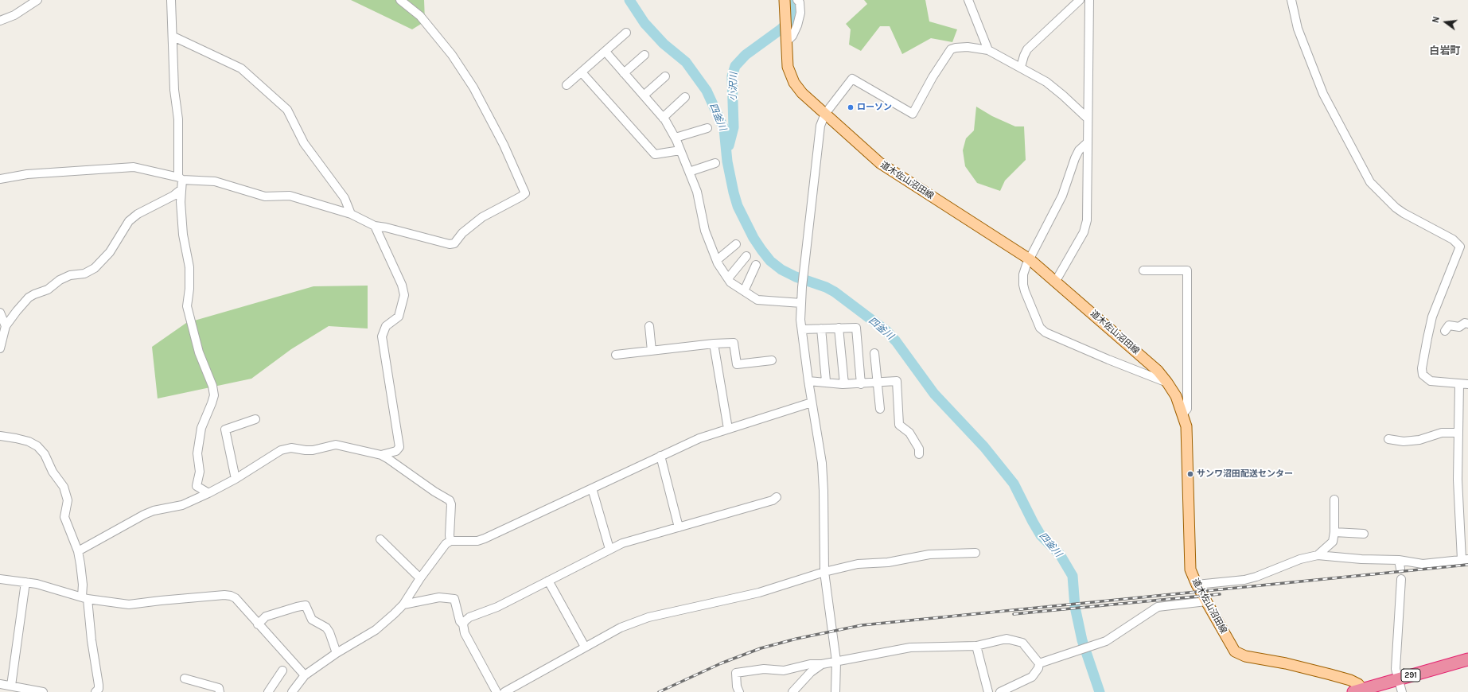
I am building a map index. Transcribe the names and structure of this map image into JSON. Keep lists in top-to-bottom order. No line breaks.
{"streets":{"highway":["291"],"main road":["道木佐山沼田線"]},"crossings":[["道木佐山沼田線","291"]],"districts":["白岩町"],"water":["小沢川","四釜川"],"places":["ローソン","サンワ沼田配送センター"],"north":"left"}
